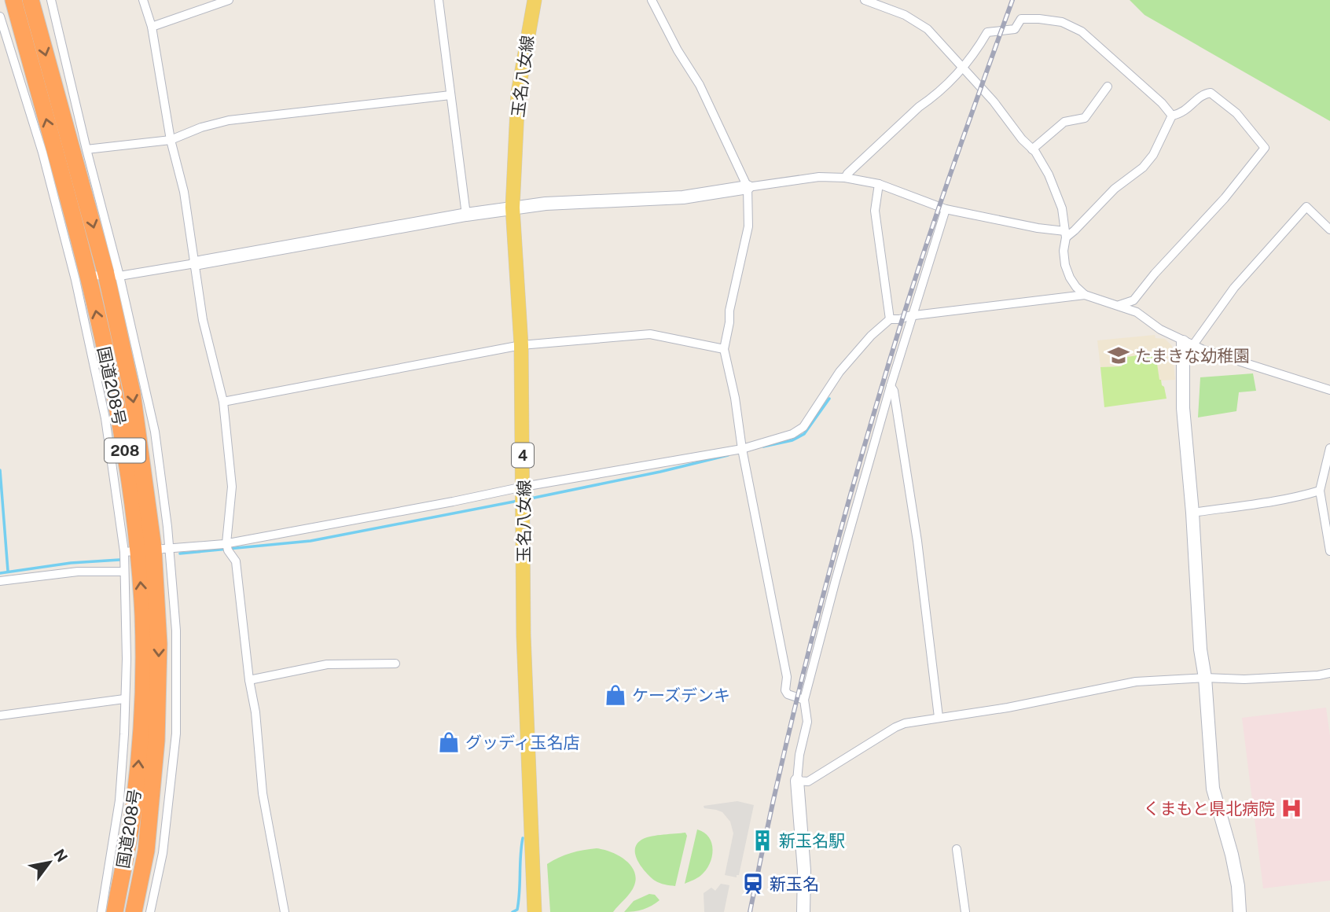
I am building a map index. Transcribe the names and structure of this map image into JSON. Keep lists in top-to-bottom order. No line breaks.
{"streets":{"highway":["国道208号","208"],"main road":["玉名八女線","4"]},"places":{"school or university":["たまきな幼稚園"],"shop":["ケーズデンキ","グッディ玉名店"],"hospital":["くまもと県北病院"],"building":["新玉名駅"],"station":["新玉名"]},"north":"top right"}
